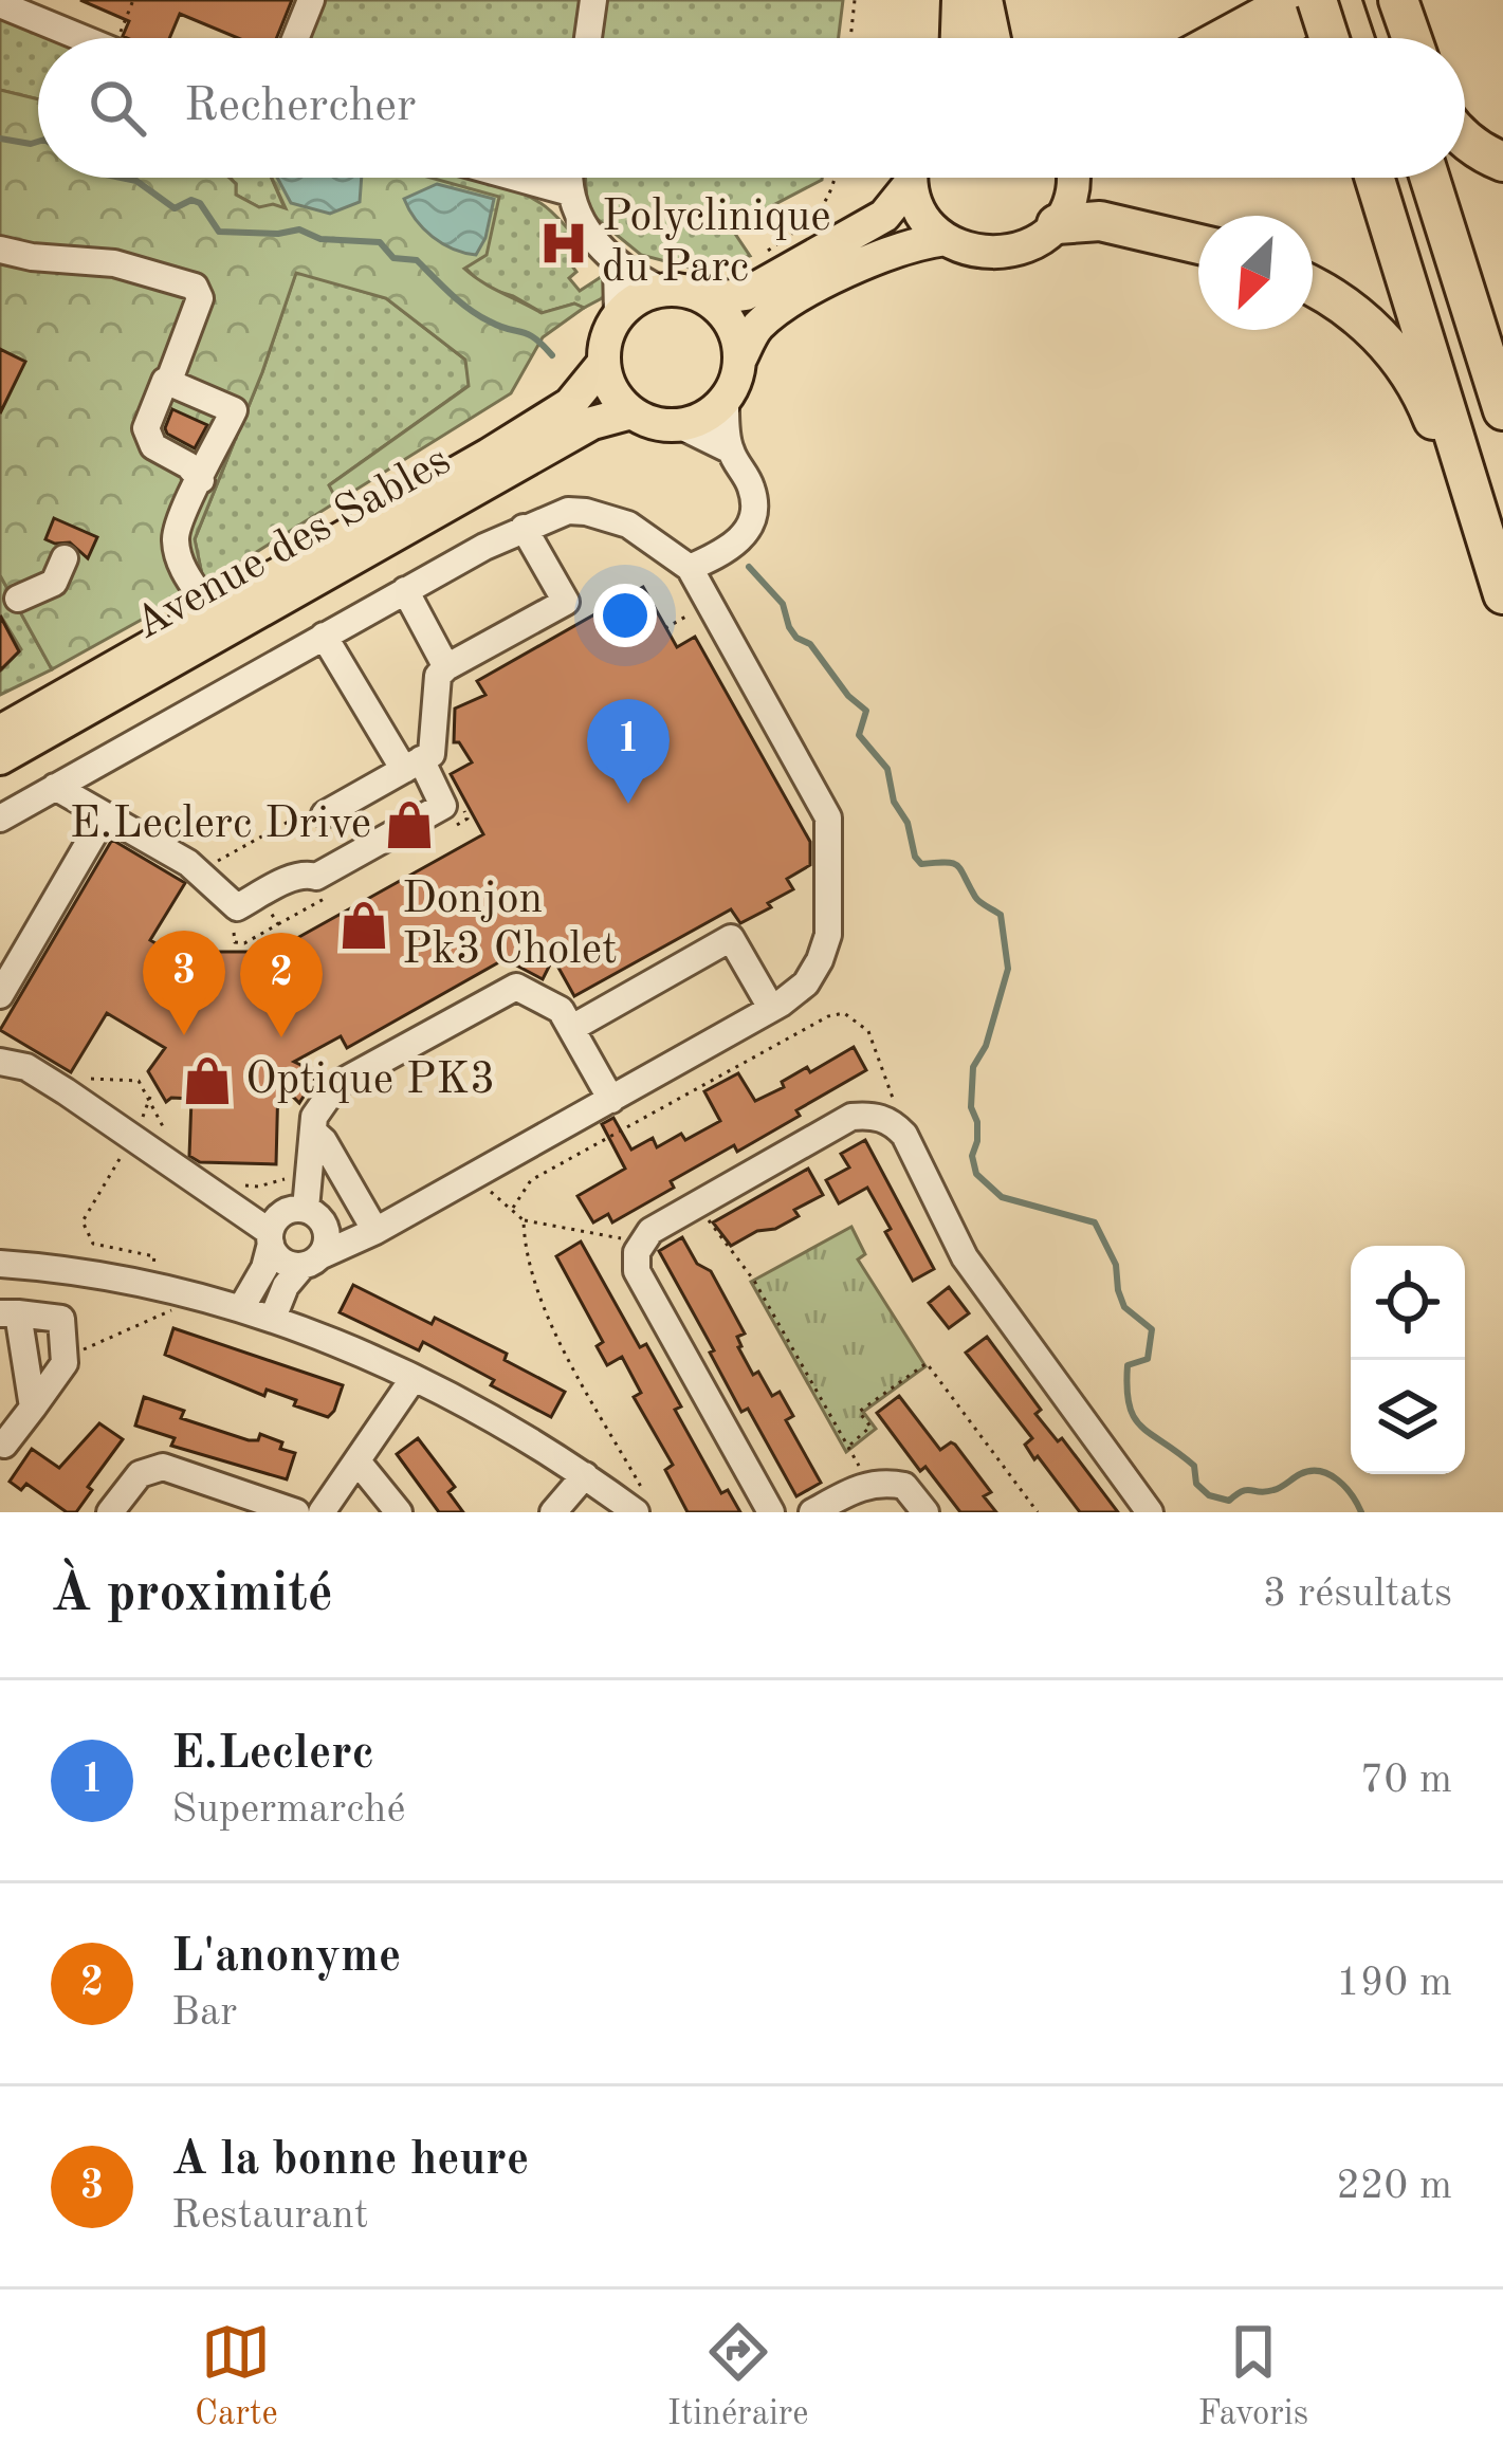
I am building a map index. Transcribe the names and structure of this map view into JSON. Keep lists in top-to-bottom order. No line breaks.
{"streets":{"main road":["Avenue des Sables"]},"places":{"hospital":["Polyclinique du Parc"],"shop":["E.Leclerc Drive","Donjon Pk3 Cholet","Optique PK3"]},"north":"bottom left","page":{"search":"Rechercher","pins":["1","3","2"],"heading":["À proximité","3 résultats"],"list":[{"mark":"1","name":"E.Leclerc","note":"Supermarché","value":"70 m"},{"mark":"2","name":"L'anonyme","note":"Bar","value":"190 m"},{"mark":"3","name":"A la bonne heure","note":"Restaurant","value":"220 m"}],"nav":["Carte","Itinéraire","Favoris"]}}
